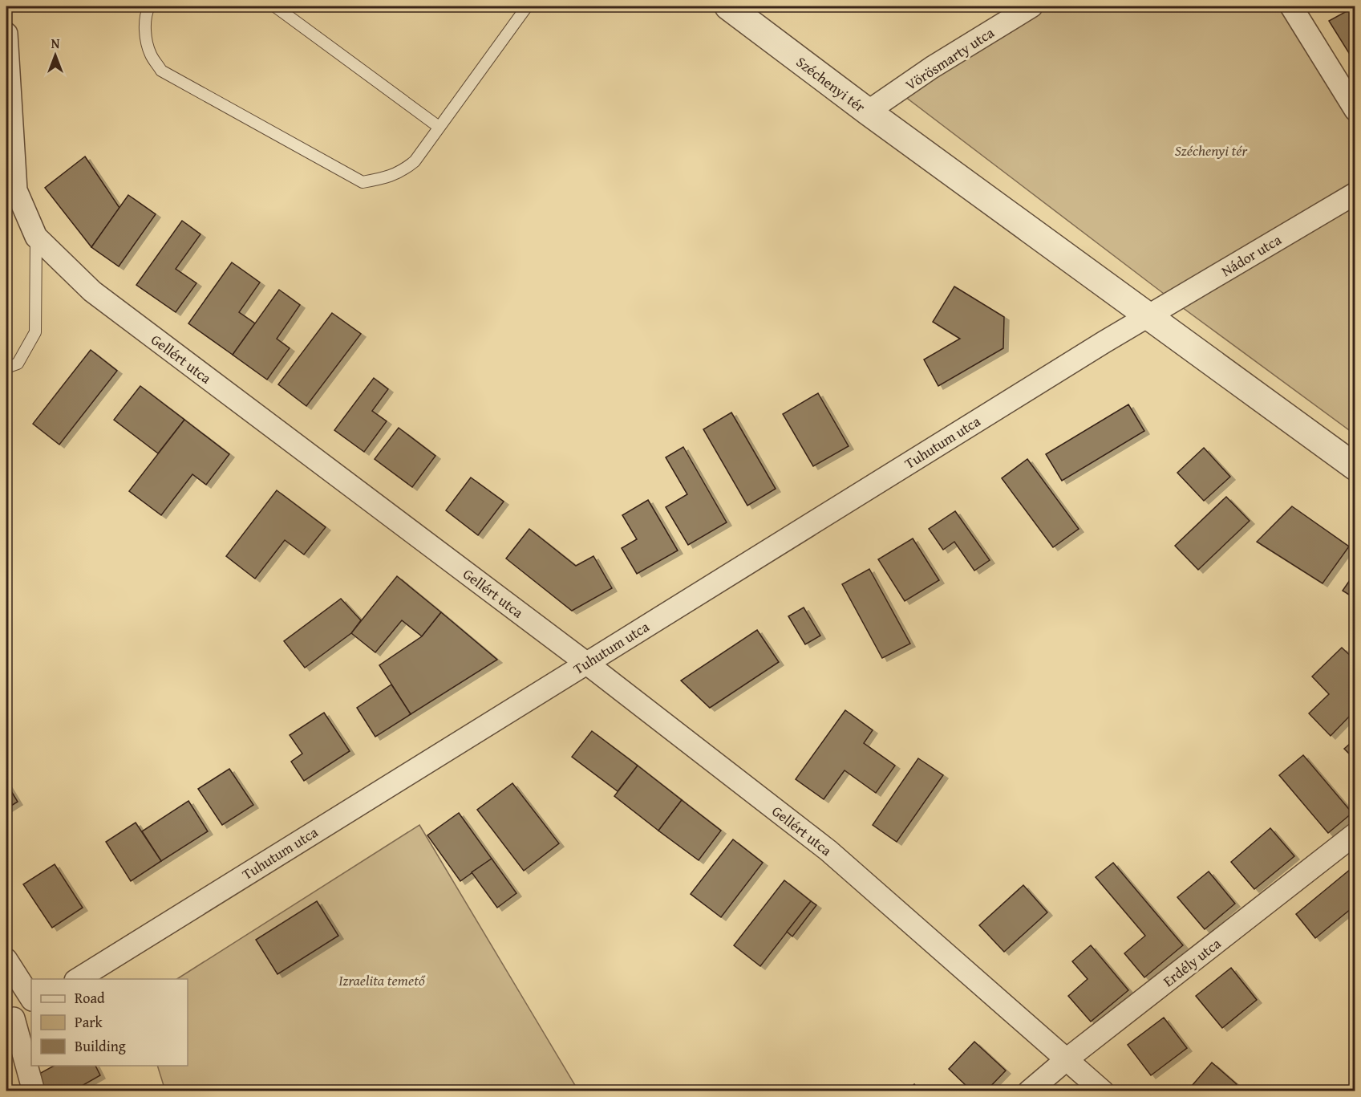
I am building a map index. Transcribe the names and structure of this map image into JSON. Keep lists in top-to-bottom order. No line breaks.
{"streets":{"street":["Vörösmarty utca","Széchenyi tér","Nádor utca","Gellért utca","Tuhutum utca","Erdély utca"]},"crossings":[["Vörösmarty utca","Széchenyi tér"],["Széchenyi tér","Nádor utca"],["Széchenyi tér","Tuhutum utca"],["Nádor utca","Tuhutum utca"],["Gellért utca","Tuhutum utca"],["Gellért utca","Erdély utca"]],"parks":["Széchenyi tér","Izraelita temető"],"legend":["Road","Park","Building"],"north":"top"}
